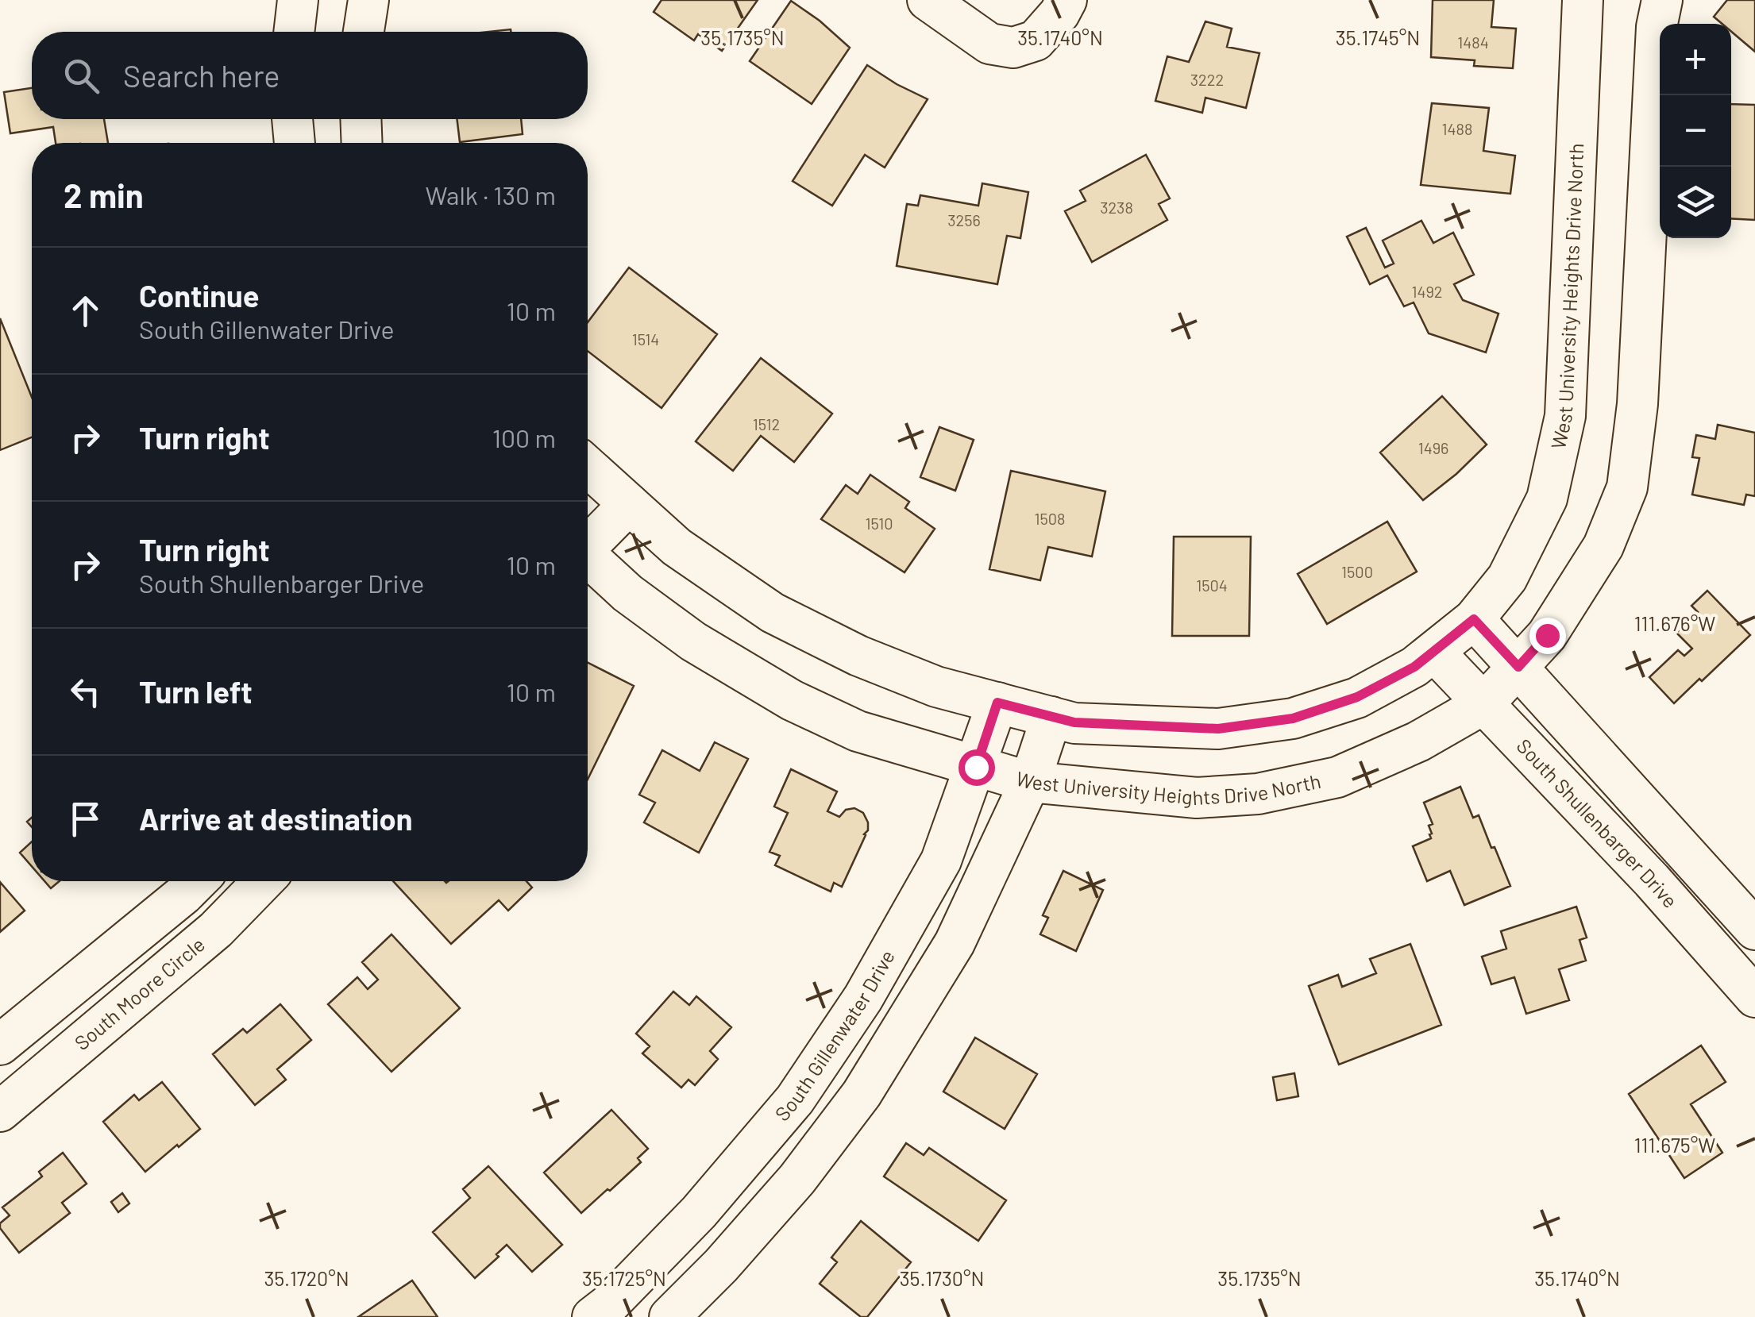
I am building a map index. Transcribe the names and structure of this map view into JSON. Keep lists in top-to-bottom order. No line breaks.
{"streets":{"street":["West University Heights Drive North","South Shullenbarger Drive","South Moore Circle","South Gillenwater Drive"]},"crossings":[["West University Heights Drive North","South Shullenbarger Drive"],["West University Heights Drive North","South Gillenwater Drive"]],"house_numbers":["1484","3222","1488","3238","3256","1492","1514","1512","1496","1508","1510","1500","1504"],"page":{"map_buttons":["+","−"],"search":"Search here","heading":["2 min","Walk · 130 m"],"list":[["Continue","South Gillenwater Drive","10 m"],["Turn right","100 m"],["Turn right","South Shullenbarger Drive","10 m"],["Turn left","10 m"],"Arrive at destination"]},"coordinates":["35.1735°N","35.1740°N","35.1745°N","111.676°W","111.675°W","35.1720°N","35.1725°N","35.1730°N"]}
